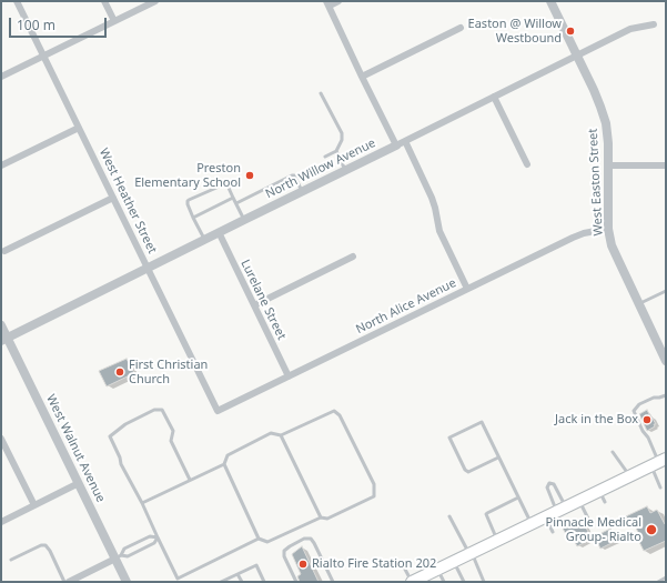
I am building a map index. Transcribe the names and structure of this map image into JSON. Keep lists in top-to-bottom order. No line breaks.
{"streets":{"street":["North Willow Avenue","West Easton Street","West Heather Street","Lurelane Street","North Alice Avenue","West Walnut Avenue"]},"crossings":[["North Willow Avenue","West Easton Street"],["North Willow Avenue","West Heather Street"],["North Willow Avenue","Lurelane Street"],["North Willow Avenue","West Walnut Avenue"],["West Easton Street","North Alice Avenue"],["West Heather Street","North Alice Avenue"],["Lurelane Street","North Alice Avenue"]],"places":["Easton @ Willow Westbound","Preston Elementary School","First Christian Church","Jack in the Box","Pinnacle Medical Group- Rialto","Rialto Fire Station 202"],"scale_bar":"100 m"}
